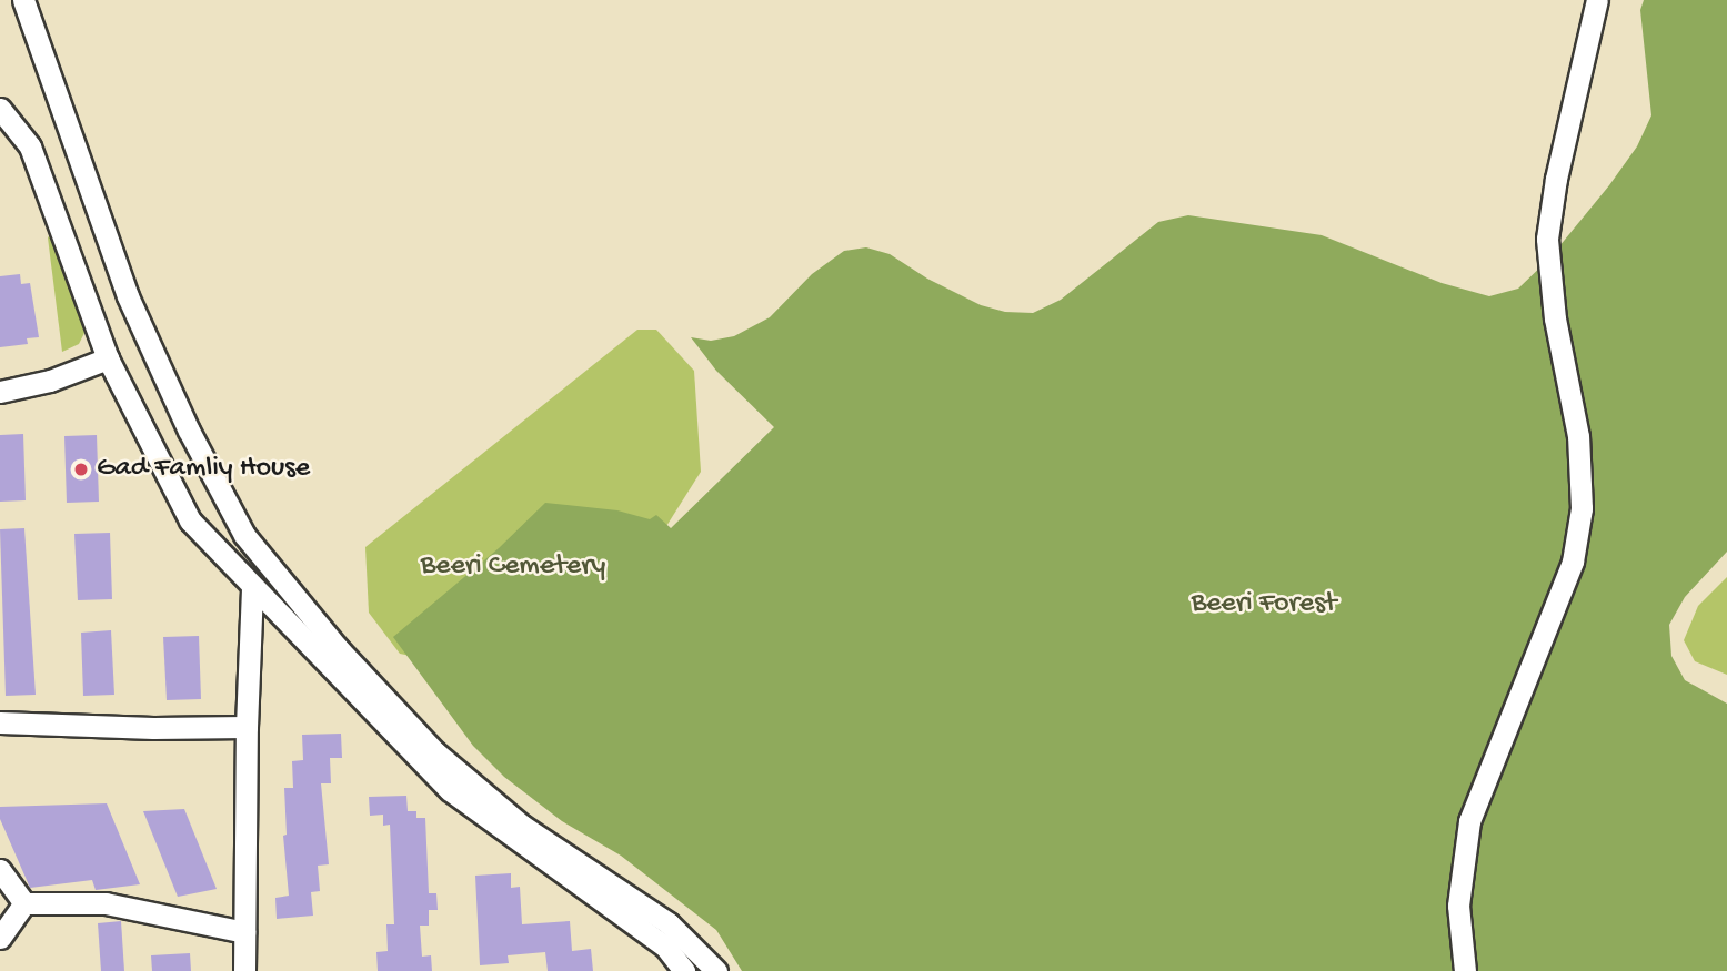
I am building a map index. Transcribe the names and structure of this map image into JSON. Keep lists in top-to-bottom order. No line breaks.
{"parks":["Beeri Cemetery","Beeri Forest"],"places":["Gad Famliy House"]}
